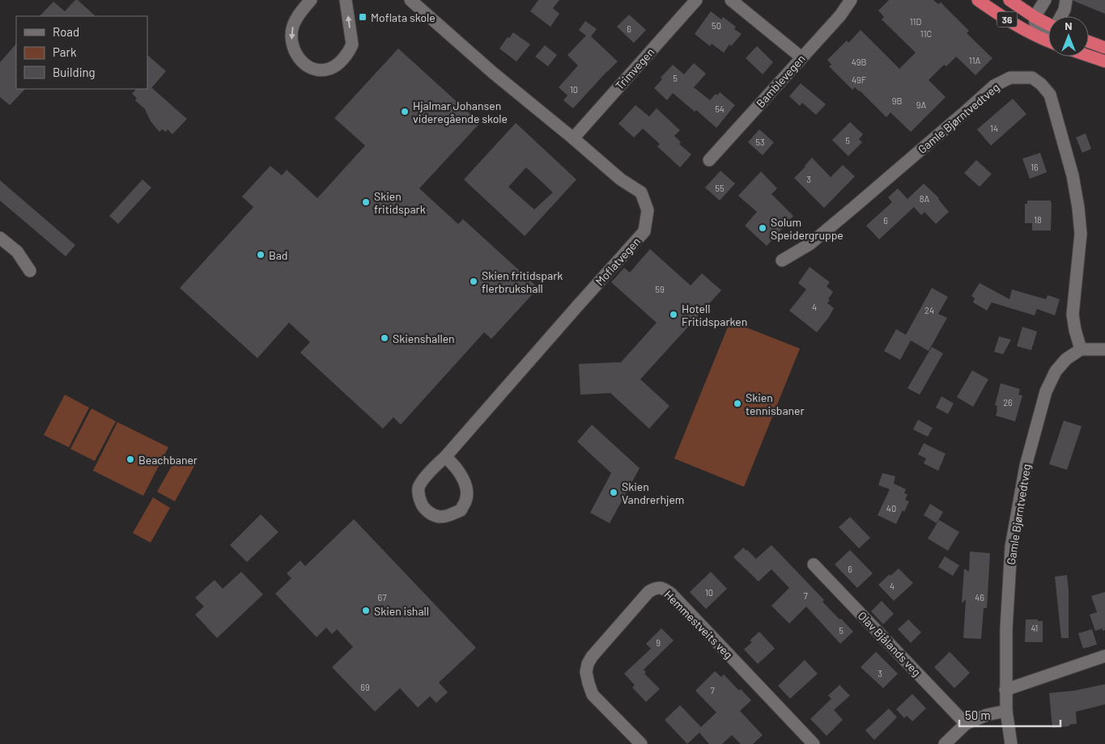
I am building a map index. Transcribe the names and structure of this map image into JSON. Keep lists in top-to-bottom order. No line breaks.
{"streets":{"highway":["36"],"street":["Trimvegen","Bamblevegen","Gamle Bjørntvedtveg","Moflatvegen","Hemmestveits veg","Olav Bjålands veg"]},"crossings":[["Trimvegen","Moflatvegen"]],"places":{"transit":["Moflata skole"],"other":["Hjalmar Johansen videregående skole","Skien fritidspark","Solum Speidergruppe","Bad","Skien fritidspark flerbrukshall","Hotell Fritidsparken","Skienshallen","Skien tennisbaner","Beachbaner","Skien Vandrerhjem","Skien ishall"]},"house_numbers":["11D","50","6","11C","11A","49B","5","49F","10","9B","9A","54","14","5","53","16","3","55","8A","18","6","59","4","24","26","40","6","4","10","7","67","46","41","5","9","3","69","7"],"legend":["Road","Park","Building"],"scale_bar":"50 m","north":"top"}
